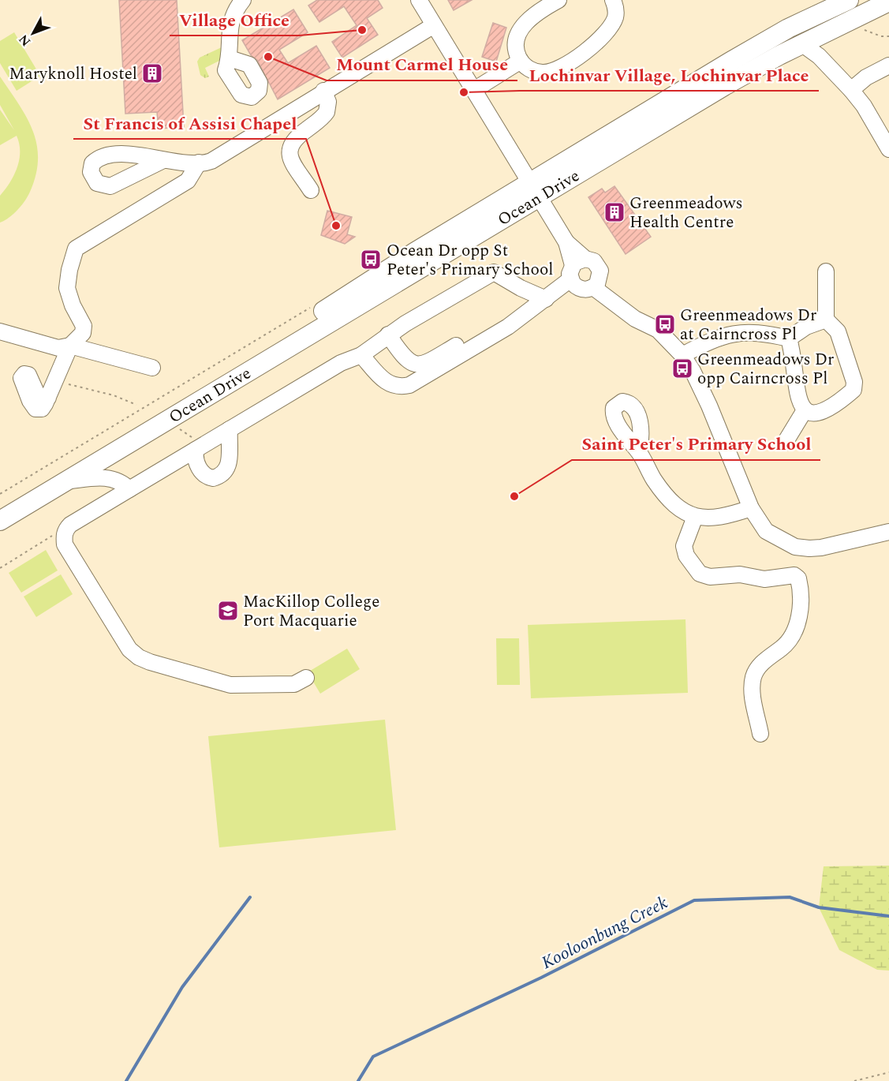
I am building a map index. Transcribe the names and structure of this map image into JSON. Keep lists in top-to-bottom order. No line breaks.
{"streets":{"main road":["Ocean Drive"]},"water":["Kooloonbung Creek"],"places":{"other":["Village Office","Mount Carmel House","Lochinvar Village, Lochinvar Place","St Francis of Assisi Chapel","Saint Peter's Primary School"],"building":["Maryknoll Hostel","Greenmeadows Health Centre"],"bus stop":["Ocean Dr opp St Peter's Primary School","Greenmeadows Dr at Cairncross Pl","Greenmeadows Dr opp Cairncross Pl"],"school or university":["MacKillop College Port Macquarie"]},"north":"bottom left"}
